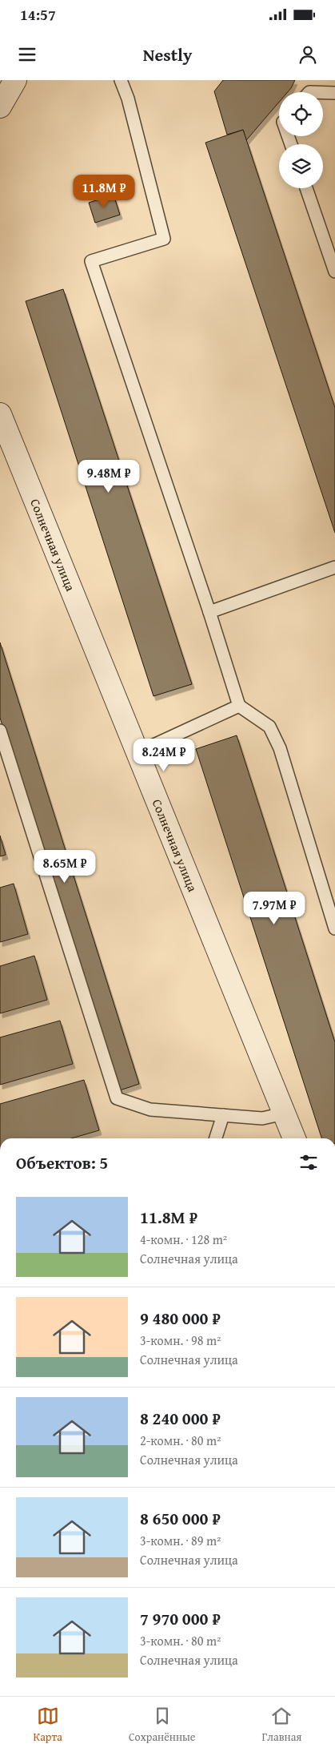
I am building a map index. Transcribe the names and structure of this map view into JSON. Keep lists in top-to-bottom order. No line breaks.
{"streets":{"street":["Солнечная улица"]},"page":{"status":"14:57","header":"Nestly","price":["11.8M ₽","9.48M ₽","8.24M ₽","8.65M ₽","7.97M ₽"],"heading":"Объектов: 5","list":[{"name":"11.8M ₽","note":"4-комн. · 128 m² · Солнечная улица"},{"name":"9 480 000 ₽","note":"3-комн. · 98 m² · Солнечная улица"},{"name":"8 240 000 ₽","note":"2-комн. · 80 m² · Солнечная улица"},{"name":"8 650 000 ₽","note":"3-комн. · 89 m² · Солнечная улица"},{"name":"7 970 000 ₽","note":"3-комн. · 80 m² · Солнечная улица"}],"tabs":["Карта","Сохранённые","Главная"]}}
